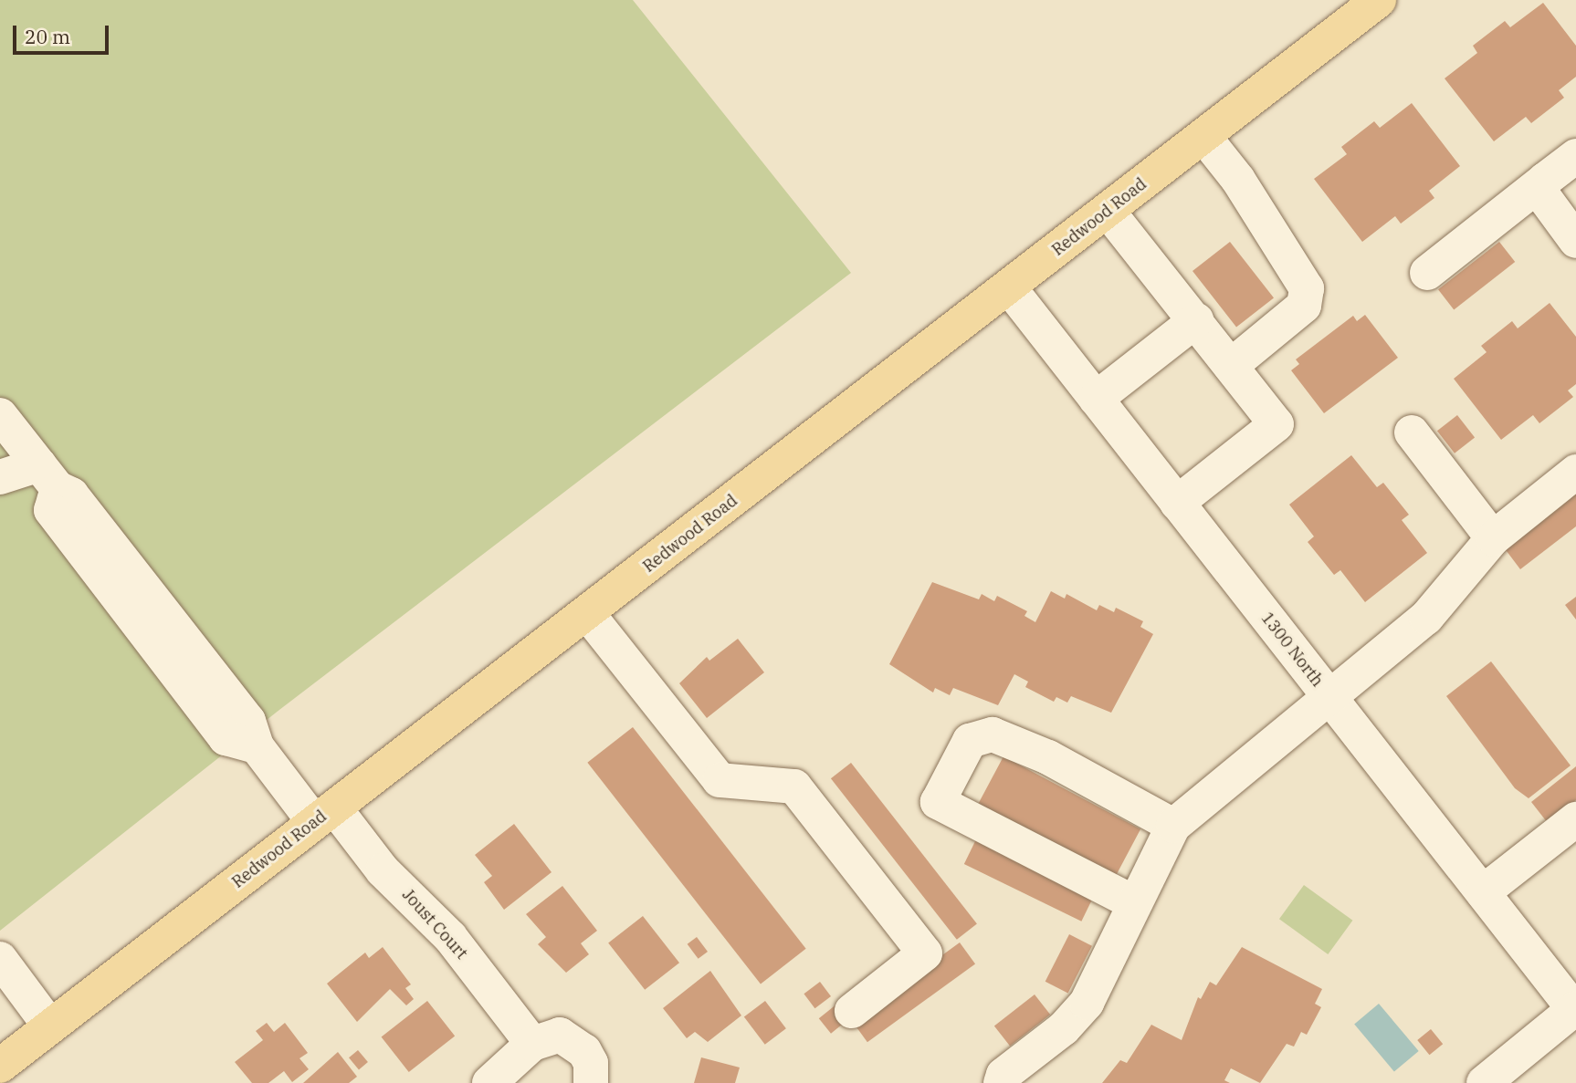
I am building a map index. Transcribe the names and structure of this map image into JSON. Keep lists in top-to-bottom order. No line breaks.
{"streets":{"main road":["Redwood Road"],"street":["1300 North","Joust Court"]},"crossings":[["Redwood Road","1300 North"],["Redwood Road","Joust Court"]],"scale_bar":"20 m"}
